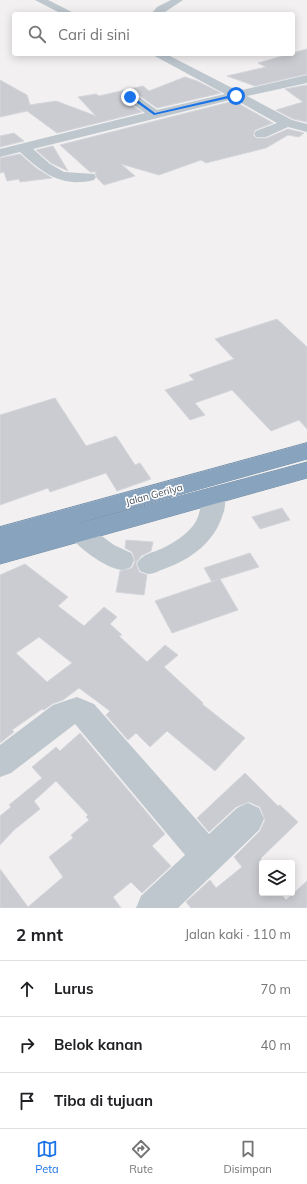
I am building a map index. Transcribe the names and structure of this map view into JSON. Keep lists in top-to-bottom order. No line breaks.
{"streets":{"highway":["Jalan Gerilya"]},"page":{"search":"Cari di sini","heading":["2 mnt","Jalan kaki · 110 m"],"list":[["Lurus","70 m"],["Belok kanan","40 m"],"Tiba di tujuan"],"nav":["Peta","Rute","Disimpan"]}}
